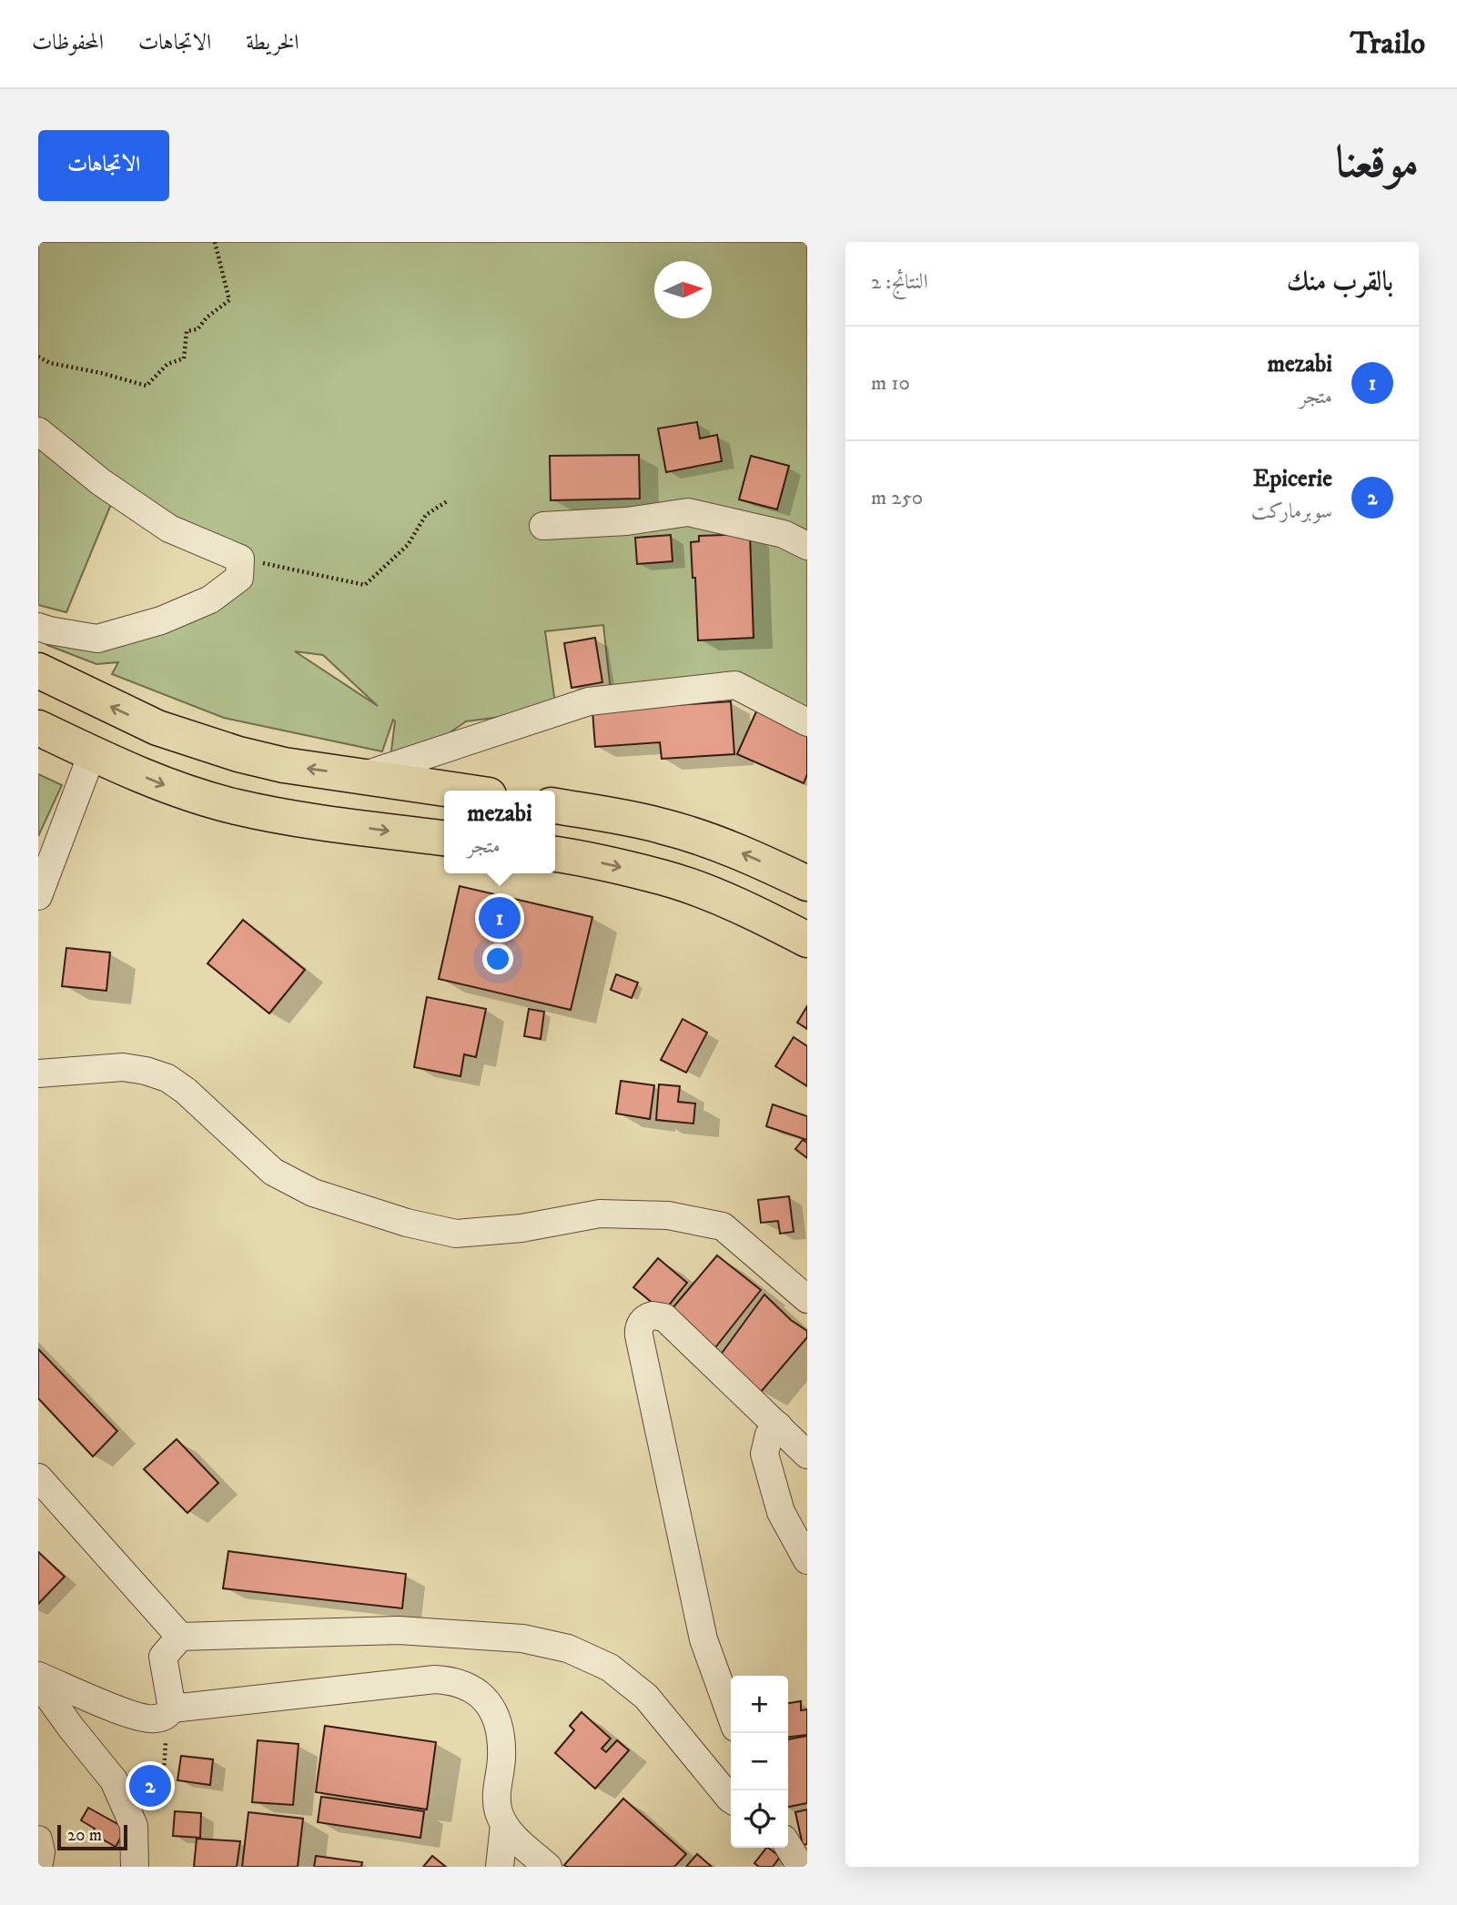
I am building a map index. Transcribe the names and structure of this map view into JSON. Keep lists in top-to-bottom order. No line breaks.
{"scale_bar":"20 m","north":"right","page":{"header":"Trailo","nav":["الخريطة","الاتجاهات","المحفوظات"],"title":"موقعنا","buttons":"الاتجاهات","heading":["بالقرب منك","النتائج: 2"],"list":[{"mark":"1","name":"mezabi","note":"متجر","value":"10 m"},{"mark":"2","name":"Epicerie","note":"سوبرماركت","value":"250 m"}],"popup":["mezabi","متجر"],"pins":["1","2"],"map_buttons":["+","−"],"scale":"20 m"}}
